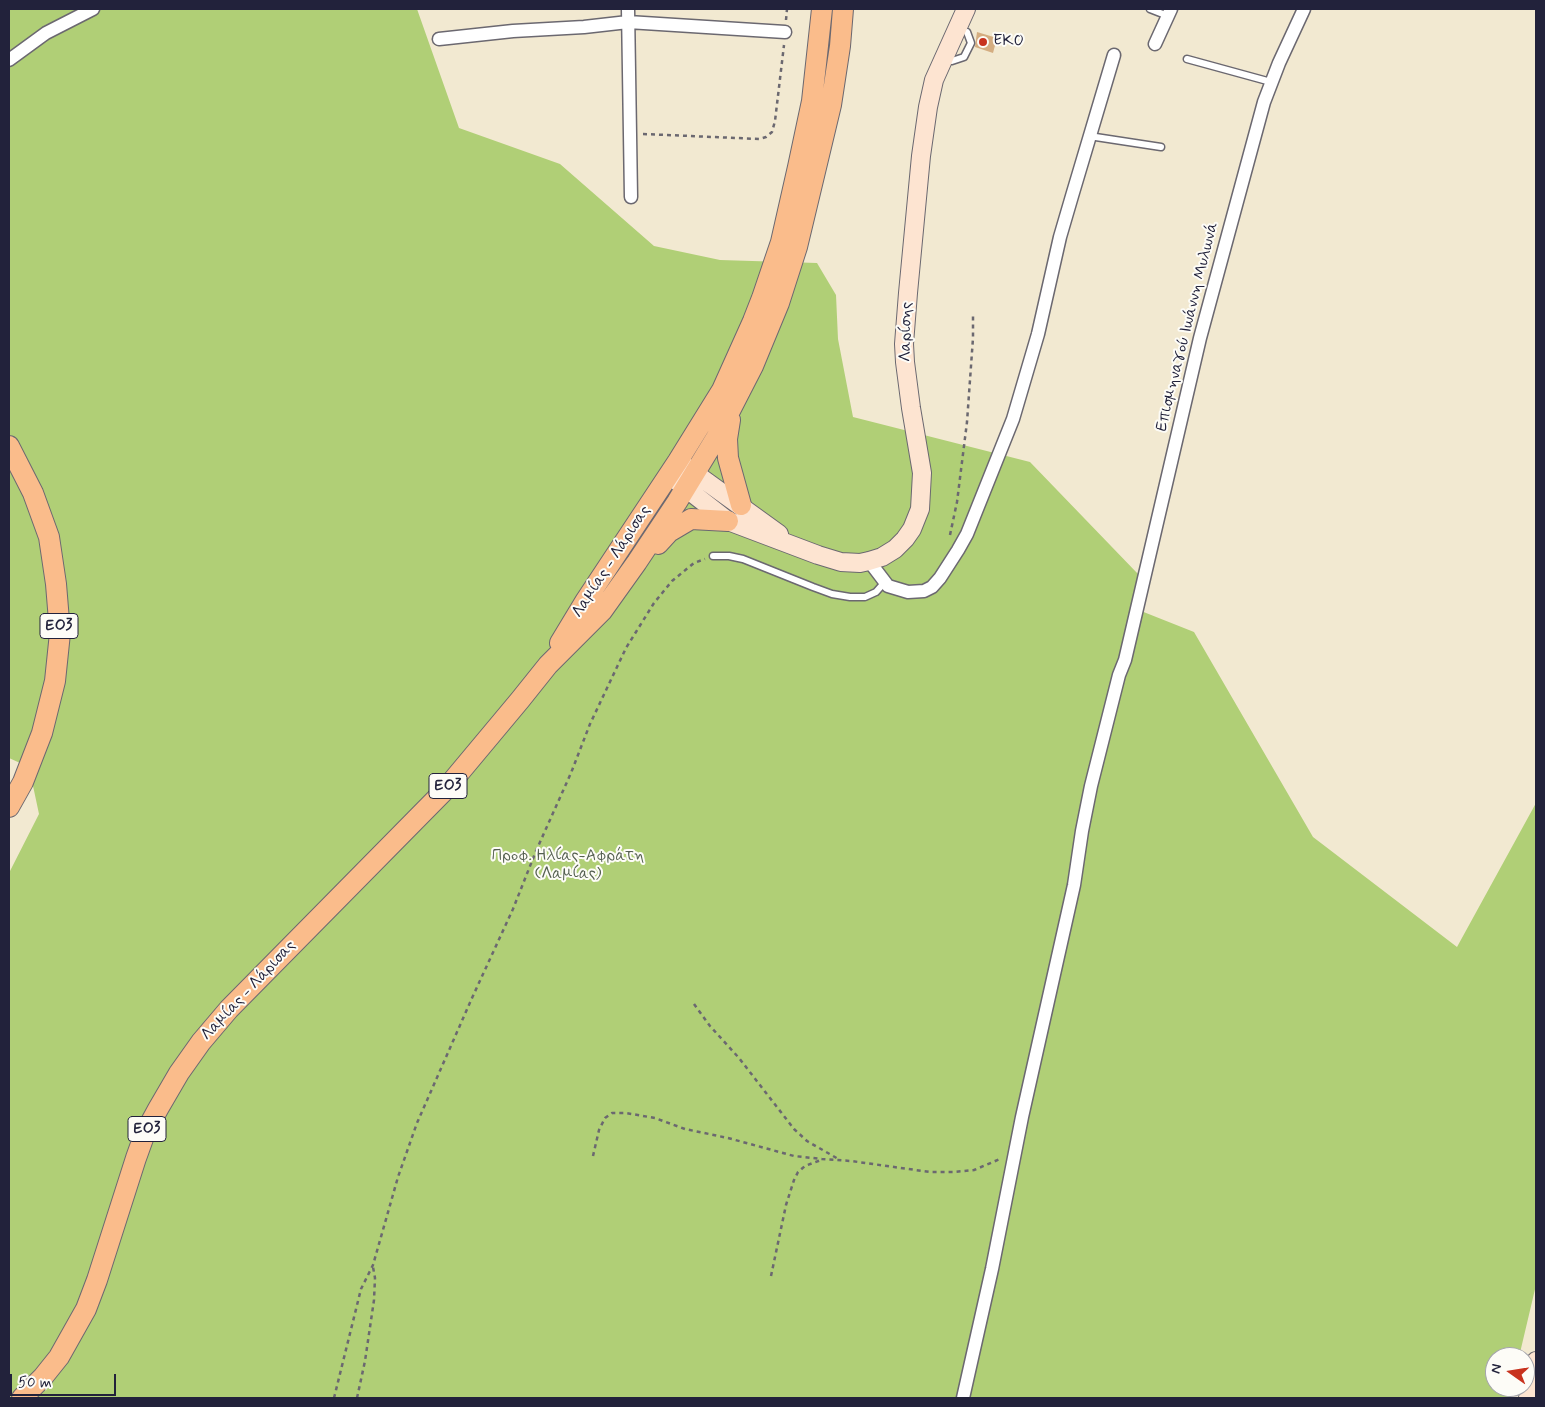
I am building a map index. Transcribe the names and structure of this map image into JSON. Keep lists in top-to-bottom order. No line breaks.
{"streets":{"main road":["Λαρίσης","Λαμίας - Λάρισας","ΕΟ3"],"street":["Επισμηναγού Ιωάννη Μυλωνά"]},"crossings":[["Λαρίσης","Λαμίας - Λάρισας"],["Λαρίσης","ΕΟ3"],["Λαμίας - Λάρισας","ΕΟ3"]],"parks":["Προφ. Ηλίας-Αφράτη (Λαμίας)"],"places":["EKO"],"scale_bar":"50 m","north":"left"}
